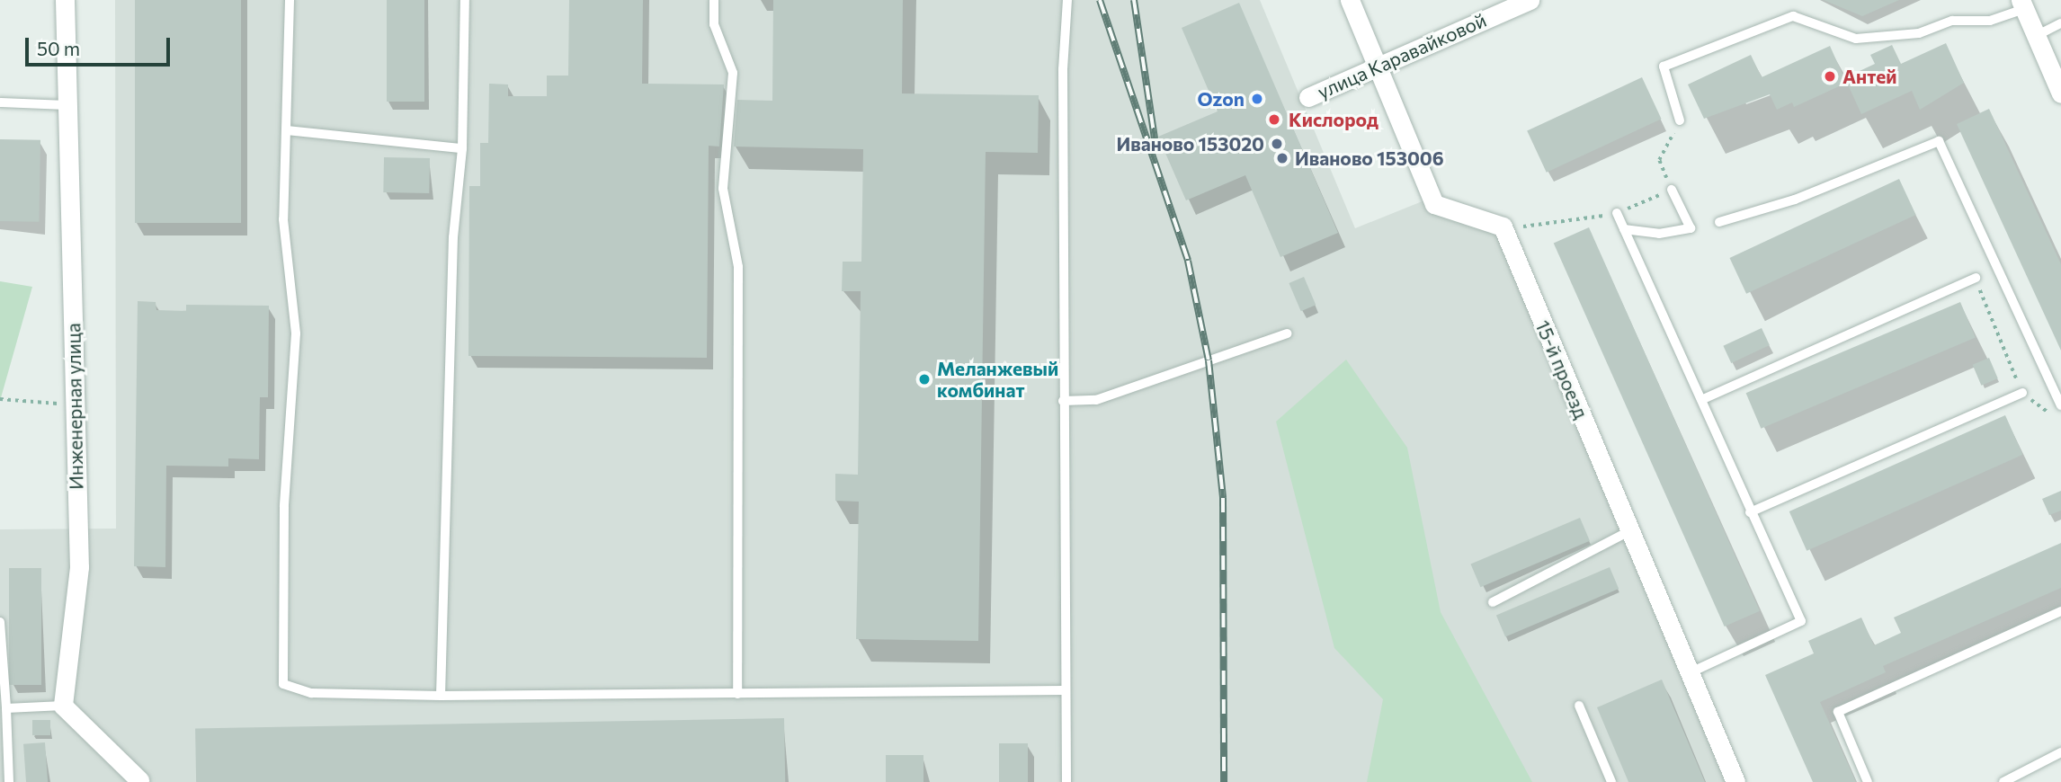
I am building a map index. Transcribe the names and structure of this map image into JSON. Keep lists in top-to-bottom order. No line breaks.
{"streets":{"street":["улица Каравайковой","15-й проезд","Инженерная улица"]},"places":["Антей","Ozon","Кислород","Иваново 153020","Иваново 153006","Меланжевый комбинат"],"scale_bar":"50 m"}
